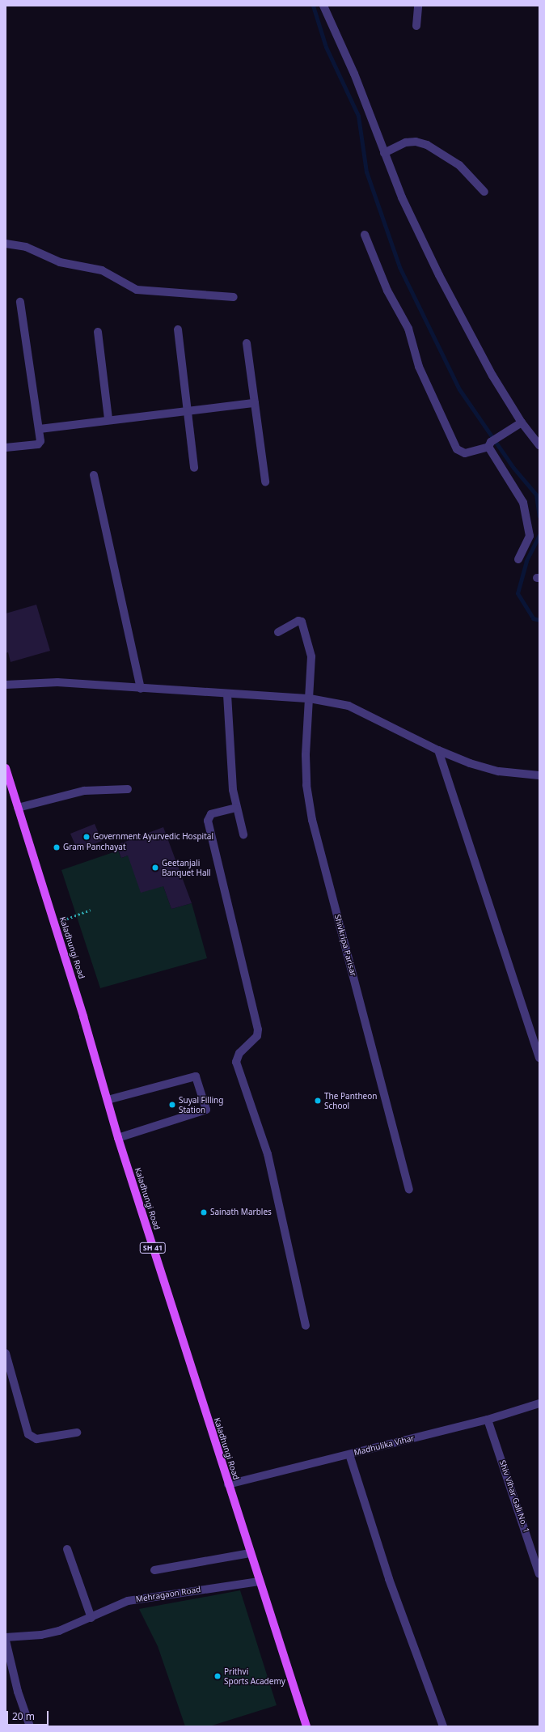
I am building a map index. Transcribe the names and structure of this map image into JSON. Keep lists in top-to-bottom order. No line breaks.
{"streets":{"main road":["Kaladhungi Road","SH 41"],"street":["Shivkripa Parisar","Madhulika Vihar","Shiv Vihar Gali No. 1","Mehragaon Road"]},"crossings":[["Kaladhungi Road","Madhulika Vihar"],["Kaladhungi Road","Mehragaon Road"],["Madhulika Vihar","Shiv Vihar Gali No. 1"]],"places":["Government Ayurvedic Hospital","Gram Panchayat","Geetanjali Banquet Hall","The Pantheon School","Suyal Filling Station","Sainath Marbles","Prithvi Sports Academy"],"scale_bar":"20 m"}
